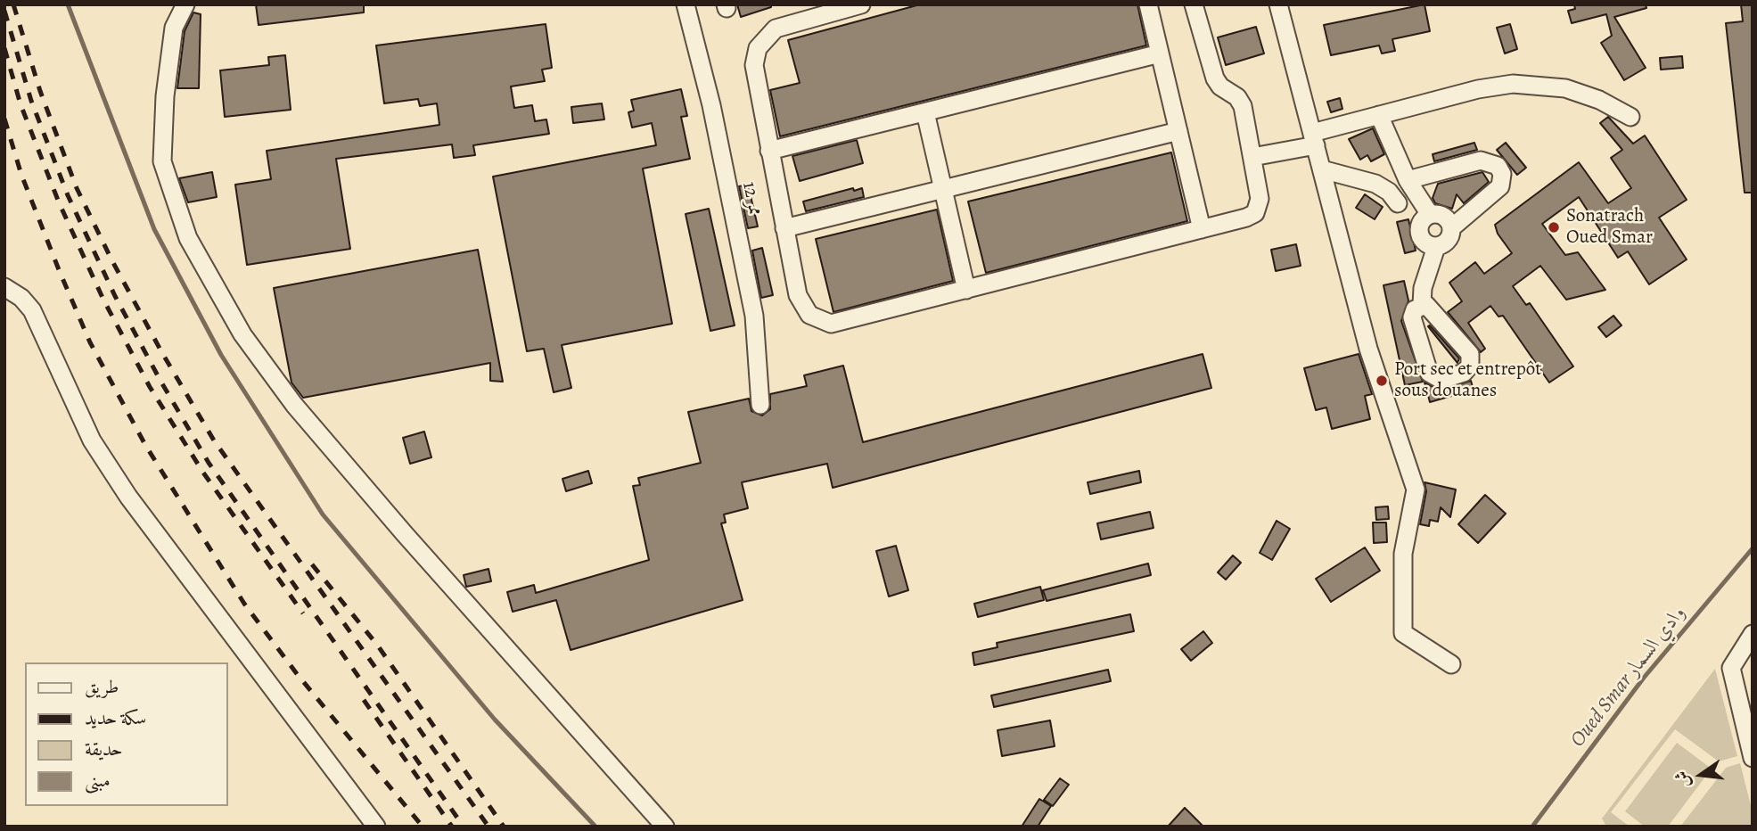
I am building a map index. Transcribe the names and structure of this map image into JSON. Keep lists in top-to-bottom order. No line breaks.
{"streets":{"street":["ممر 12"]},"water":["Oued Smar وادي السمار"],"places":["Sonatrach Oued Smar","Port sec et entrepôt sous douanes"],"legend":["طريق","سكة حديد","حديقة","مبنى"],"north":"left"}
